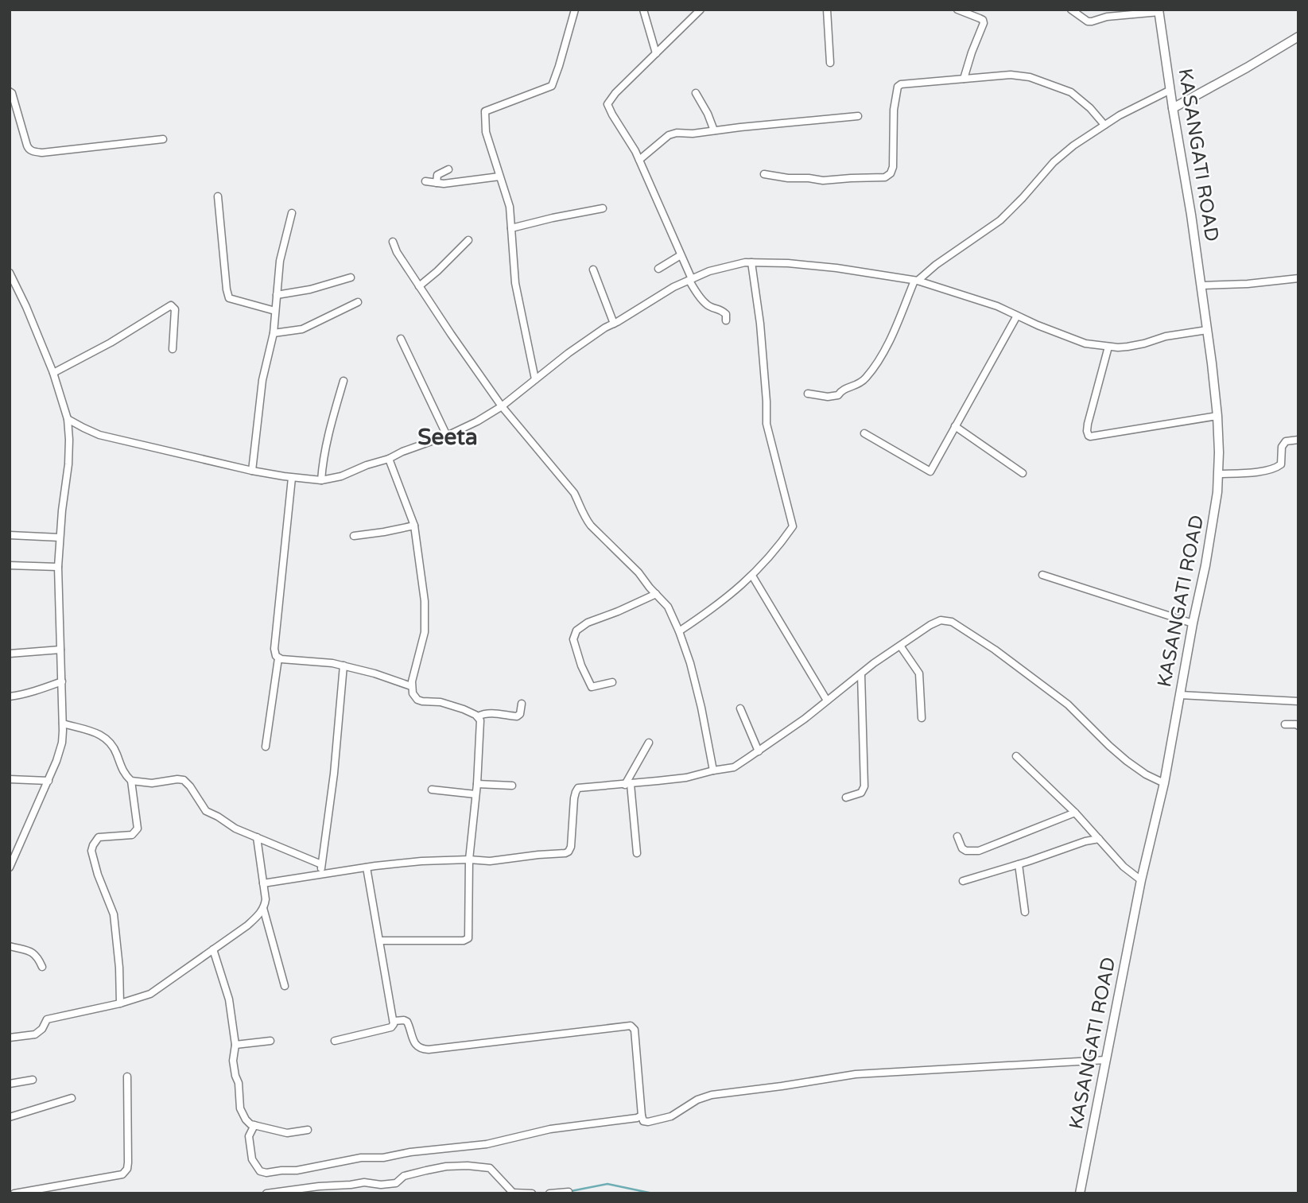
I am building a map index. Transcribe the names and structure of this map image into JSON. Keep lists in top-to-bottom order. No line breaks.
{"streets":{"street":["KASANGATI ROAD"]},"districts":["Seeta"]}
